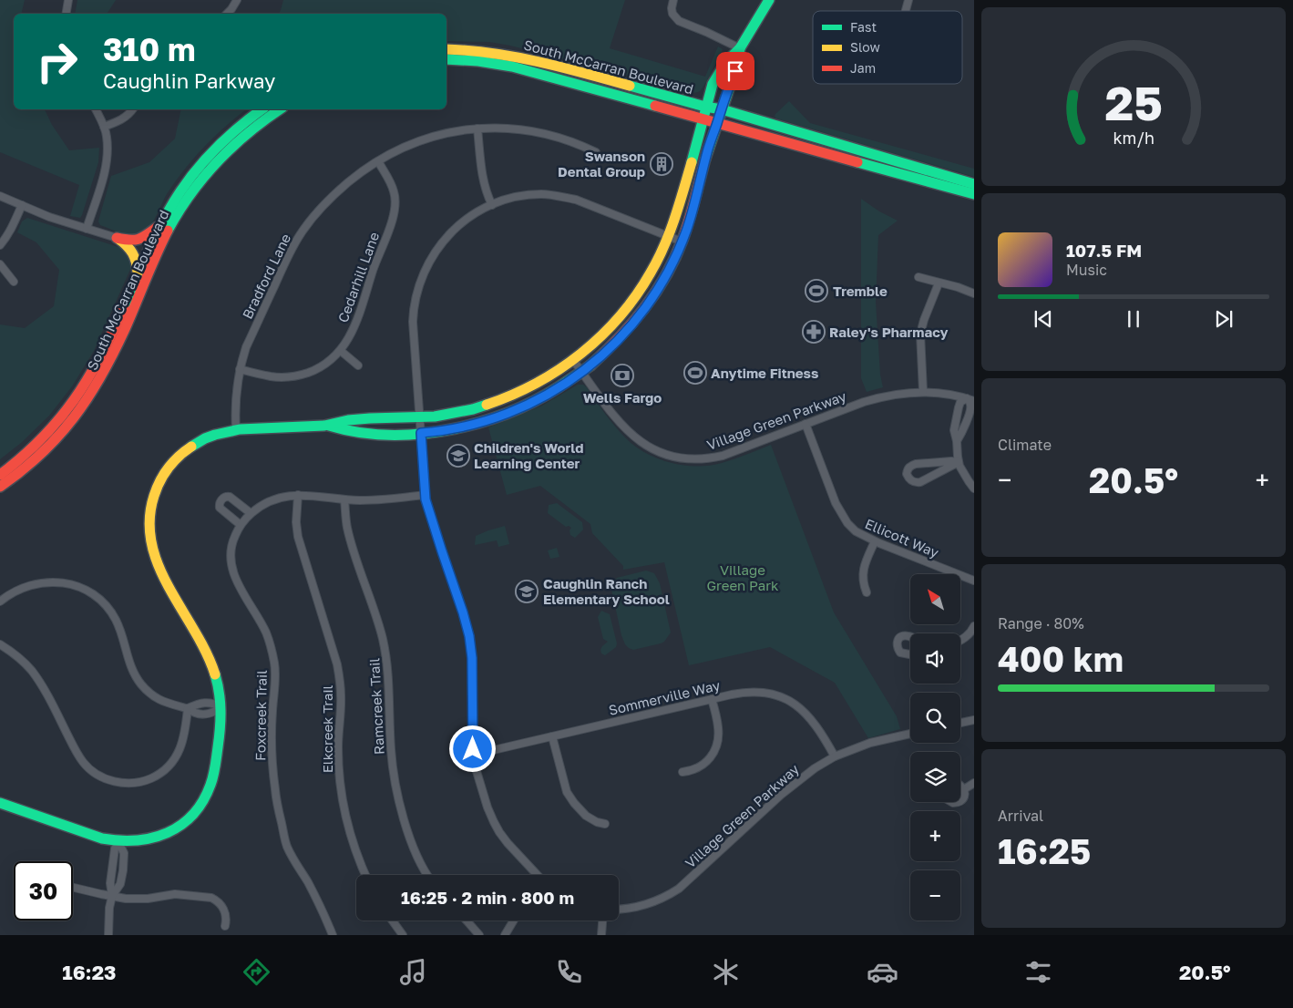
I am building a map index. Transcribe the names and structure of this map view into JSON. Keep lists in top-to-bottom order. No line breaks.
{"streets":{"main road":["South McCarran Boulevard"],"street":["Bradford Lane","Cedarhill Lane","Village Green Parkway","Ellicott Way","Sommerville Way","Ramcreek Trail","Foxcreek Trail","Elkcreek Trail"]},"crossings":[["Bradford Lane","Cedarhill Lane"],["Village Green Parkway","Ellicott Way"],["Village Green Parkway","Sommerville Way"],["Ramcreek Trail","Foxcreek Trail"],["Foxcreek Trail","Elkcreek Trail"]],"parks":["Village Green Park"],"places":{"building":["Swanson Dental Group"],"sports":["Tremble","Anytime Fitness"],"pharmacy":["Raley's Pharmacy"],"bank":["Wells Fargo"],"school or university":["Children's World Learning Center","Caughlin Ranch Elementary School"]},"legend":["Fast","Slow","Jam"],"north":"top left","page":{"turn":["310 m","Caughlin Parkway"],"song":["107.5 FM","Music"],"tile":["Climate",["Range · 80%","400 km"],["Arrival","16:25"]],"heat":["−","20.5°","+"],"map_buttons":["+","−"],"limit":"30","trip":"16:25 · 2 min · 800 m","tabs":["16:23","20.5°"],"gauge":["25","km/h"]}}
